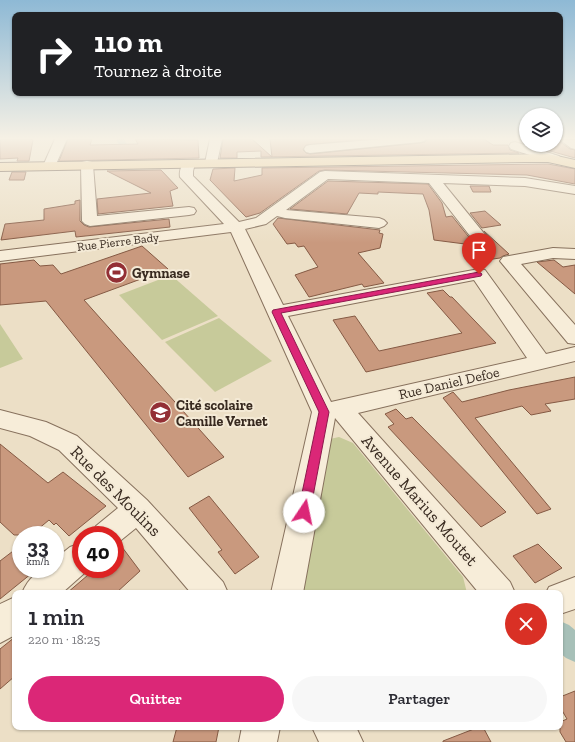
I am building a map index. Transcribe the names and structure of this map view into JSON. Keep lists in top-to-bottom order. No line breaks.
{"streets":{"street":["Rue Pierre Bady","Rue Daniel Defoe","Rue des Moulins","Avenue Marius Moutet"]},"crossings":[["Rue Pierre Bady","Avenue Marius Moutet"],["Rue Daniel Defoe","Avenue Marius Moutet"]],"places":{"sports":["Gymnase"],"school or university":["Cité scolaire Camille Vernet"]},"page":{"turn":["110 m","Tournez à droite"],"speed":"33 km/h","limit":"40","heading":["1 min","220 m · 18:25"],"buttons":["Quitter","Partager"]}}
